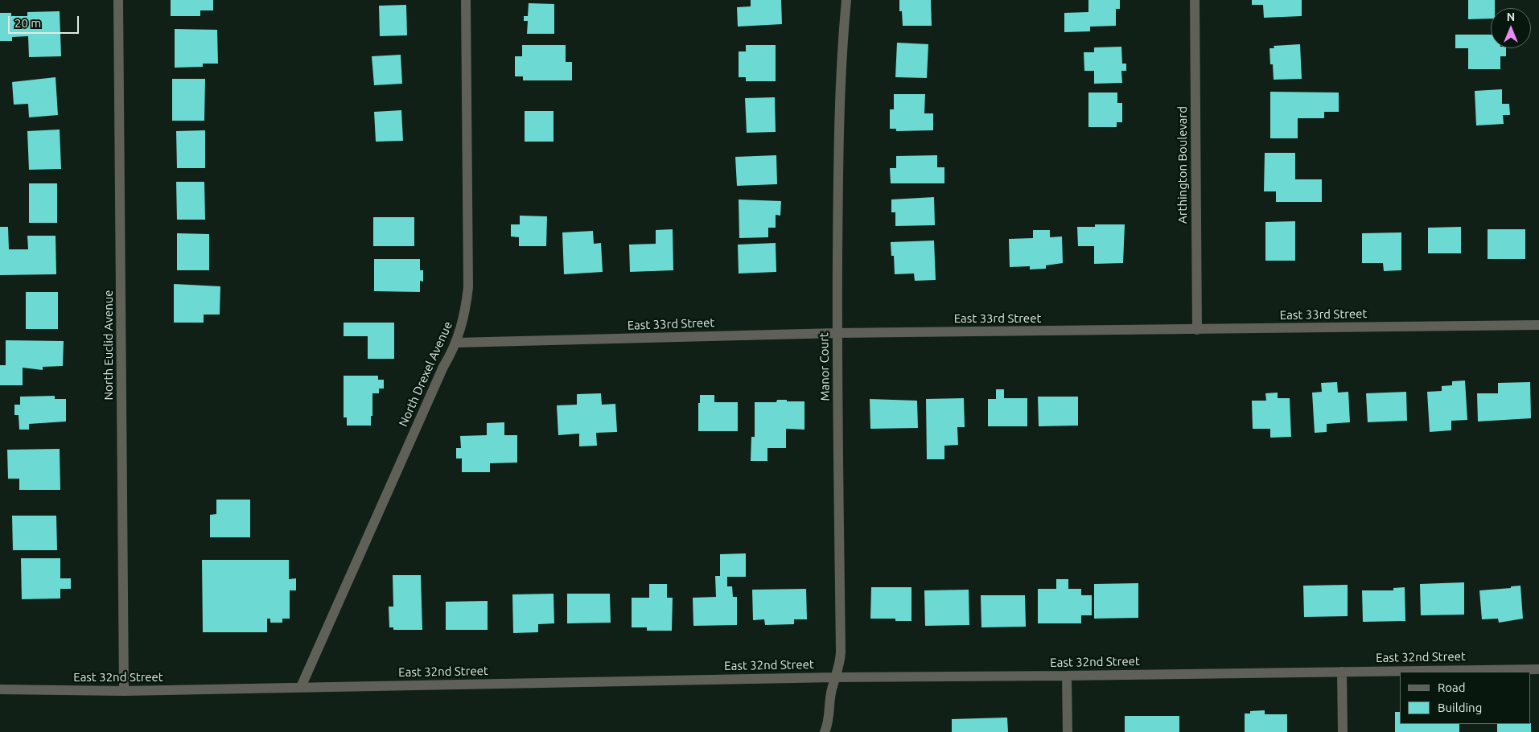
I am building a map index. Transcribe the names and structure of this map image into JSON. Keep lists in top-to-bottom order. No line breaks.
{"streets":{"street":["Arthington Boulevard","East 33rd Street","North Euclid Avenue","Manor Court","North Drexel Avenue","East 32nd Street"]},"crossings":[["Arthington Boulevard","East 33rd Street"],["East 33rd Street","Manor Court"],["East 33rd Street","North Drexel Avenue"],["North Euclid Avenue","East 32nd Street"],["Manor Court","East 32nd Street"],["North Drexel Avenue","East 32nd Street"]],"legend":["Road","Building"],"scale_bar":"20 m","north":"top"}
